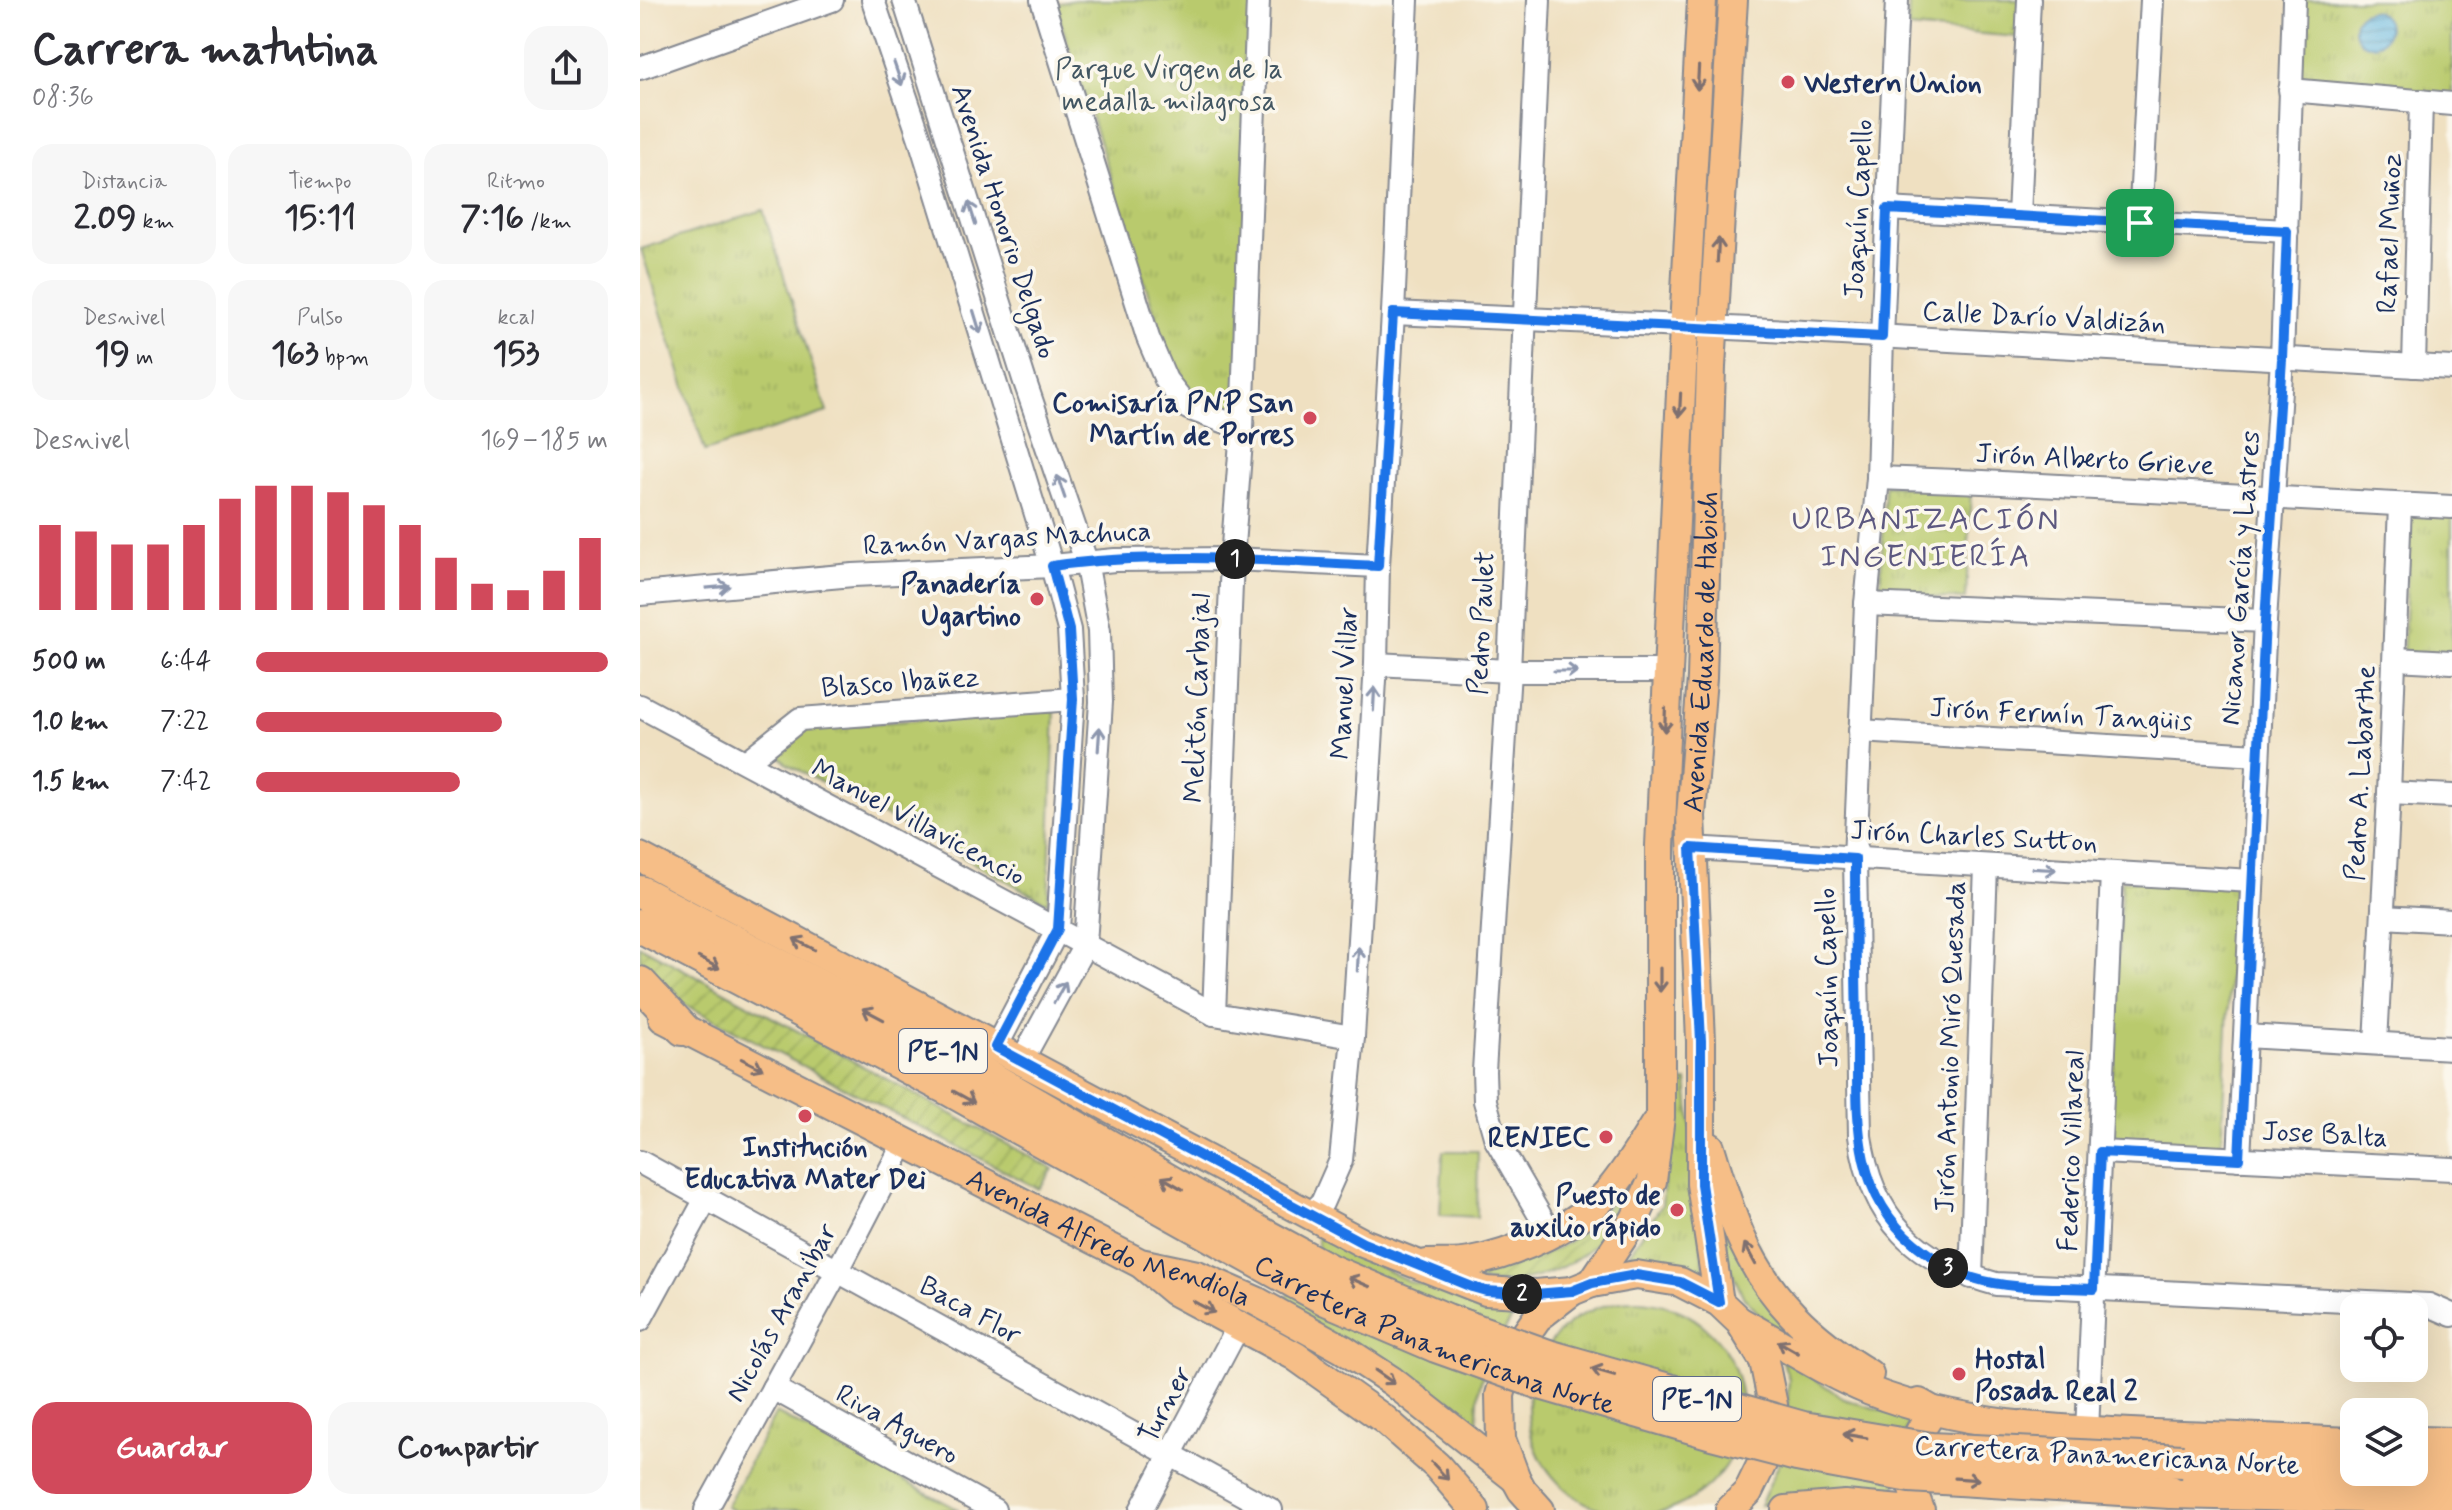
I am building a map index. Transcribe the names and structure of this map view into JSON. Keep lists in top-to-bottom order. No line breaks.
{"streets":{"highway":["PE-1N","Carretera Panamericana Norte"],"main road":["Avenida Eduardo de Habich","Avenida Alfredo Mendiola"],"street":["Joaquín Capello","Avenida Honorio Delgado","Rafael Muñoz","Calle Darío Valdizán","Jirón Alberto Grieve","Ramón Vargas Machuca","Nicanor García y Lastres","Pedro Paulet","Blasco Ibañez","Manuel Villar","Melitón Carbajal","Jirón Fermín Tangüis","Pedro A. Labarthe","Manuel Villavicencio","Jirón Charles Sutton","Jirón Antonio Miró Quesada","Jose Balta","Federico Villareal","Baca Flor","Nicolás Aranibar","Turner","Riva Aguero"]},"crossings":[["Joaquín Capello","Calle Darío Valdizán"],["Joaquín Capello","Jirón Alberto Grieve"],["Joaquín Capello","Jirón Fermín Tangüis"],["Joaquín Capello","Jirón Charles Sutton"],["Joaquín Capello","Jirón Antonio Miró Quesada"],["Joaquín Capello","Federico Villareal"],["Avenida Honorio Delgado","Ramón Vargas Machuca"],["Avenida Honorio Delgado","Blasco Ibañez"],["Avenida Honorio Delgado","Manuel Villavicencio"],["Rafael Muñoz","Calle Darío Valdizán"],["Calle Darío Valdizán","Nicanor García y Lastres"],["Calle Darío Valdizán","Pedro Paulet"],["Calle Darío Valdizán","Avenida Eduardo de Habich"],["Calle Darío Valdizán","Manuel Villar"],["Jirón Alberto Grieve","Nicanor García y Lastres"],["Jirón Alberto Grieve","Pedro A. Labarthe"],["Ramón Vargas Machuca","Manuel Villar"],["Ramón Vargas Machuca","Melitón Carbajal"],["Nicanor García y Lastres","Jirón Fermín Tangüis"],["Nicanor García y Lastres","Jirón Charles Sutton"],["Nicanor García y Lastres","Jose Balta"],["Avenida Eduardo de Habich","Jirón Charles Sutton"],["Blasco Ibañez","Manuel Villavicencio"],["Manuel Villar","Manuel Villavicencio"],["Melitón Carbajal","Manuel Villavicencio"],["Jirón Charles Sutton","Jirón Antonio Miró Quesada"],["Jirón Charles Sutton","Federico Villareal"],["Jose Balta","Federico Villareal"],["Avenida Alfredo Mendiola","Nicolás Aranibar"],["Baca Flor","Nicolás Aranibar"],["Baca Flor","Turner"],["Nicolás Aranibar","Riva Aguero"]],"one_way":["Ramón Vargas Machuca"],"districts":["URBANIZACIÓN INGENIERÍA"],"parks":["Parque Virgen de la medalla milagrosa"],"places":["Western Union","Comisaría PNP San Martín de Porres","Panadería Ugartino","Institución Educativa Mater Dei","RENIEC","Puesto de auxilio rápido","Hostal Posada Real 2"],"page":{"heading":["Carrera matutina","08:36"],"stats":[["Distancia","2.09 km"],["Tiempo","15:11"],["Ritmo","7:16 /km"],["Desnivel","19 m"],["Pulso","163 bpm"],["kcal","153"]],"chart":["Desnivel","169–185 m"],"pins":["1","3","2"],"list":[{"name":"500 m","note":"6:44"},{"name":"1.0 km","note":"7:22"},{"name":"1.5 km","note":"7:42"}],"buttons":["Guardar","Compartir"]}}
